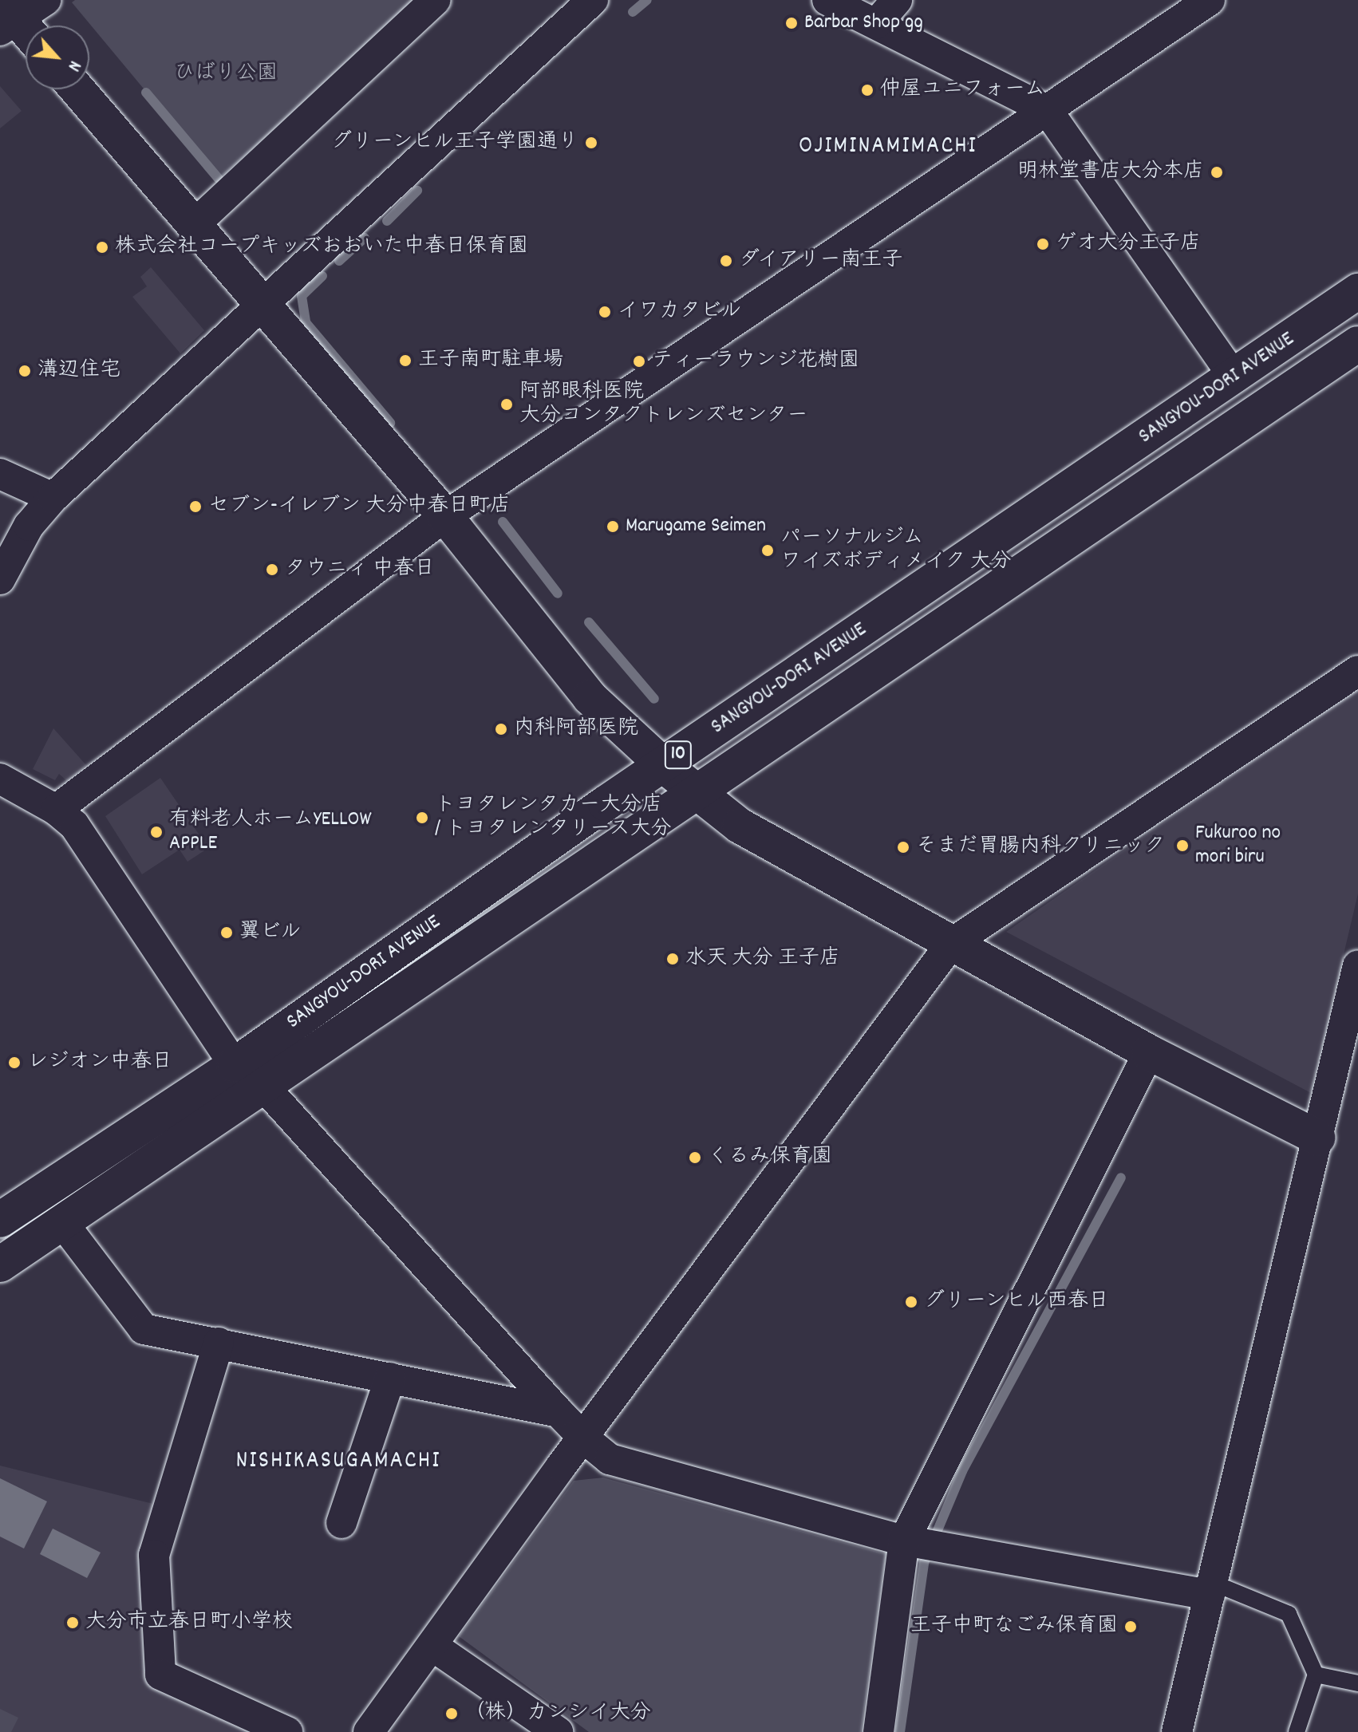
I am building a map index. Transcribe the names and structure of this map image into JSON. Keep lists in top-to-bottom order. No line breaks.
{"streets":{"main road":["SANGYOU-DORI AVENUE","10"]},"districts":["OJIMINAMIMACHI","NISHIKASUGAMACHI"],"parks":["ひばり公園"],"places":["Barbar Shop gg","仲屋ユニフォーム","グリーンヒル王子学園通り","明林堂書店大分本店","ゲオ大分王子店","株式会社コープキッズおおいた中春日保育園","ダイアリー南王子","イワカタビル","王子南町駐車場","ティーラウンジ花樹園","溝辺住宅","阿部眼科医院 大分コンタクトレンズセンター","セブン-イレブン 大分中春日町店","Marugame Seimen","パーソナルジム ワイズボディメイク 大分","タウニィ 中春日","内科阿部医院","トヨタレンタカー大分店 / トヨタレンタリース大分","有料老人ホームYELLOW APPLE","Fukuroo no mori biru","そまだ胃腸内科クリニック","翼ビル","水天 大分 王子店","レジオン中春日","くるみ保育園","グリーンヒル西春日","大分市立春日町小学校","王子中町なごみ保育園","（株）カンシイ大分"],"north":"bottom right"}
